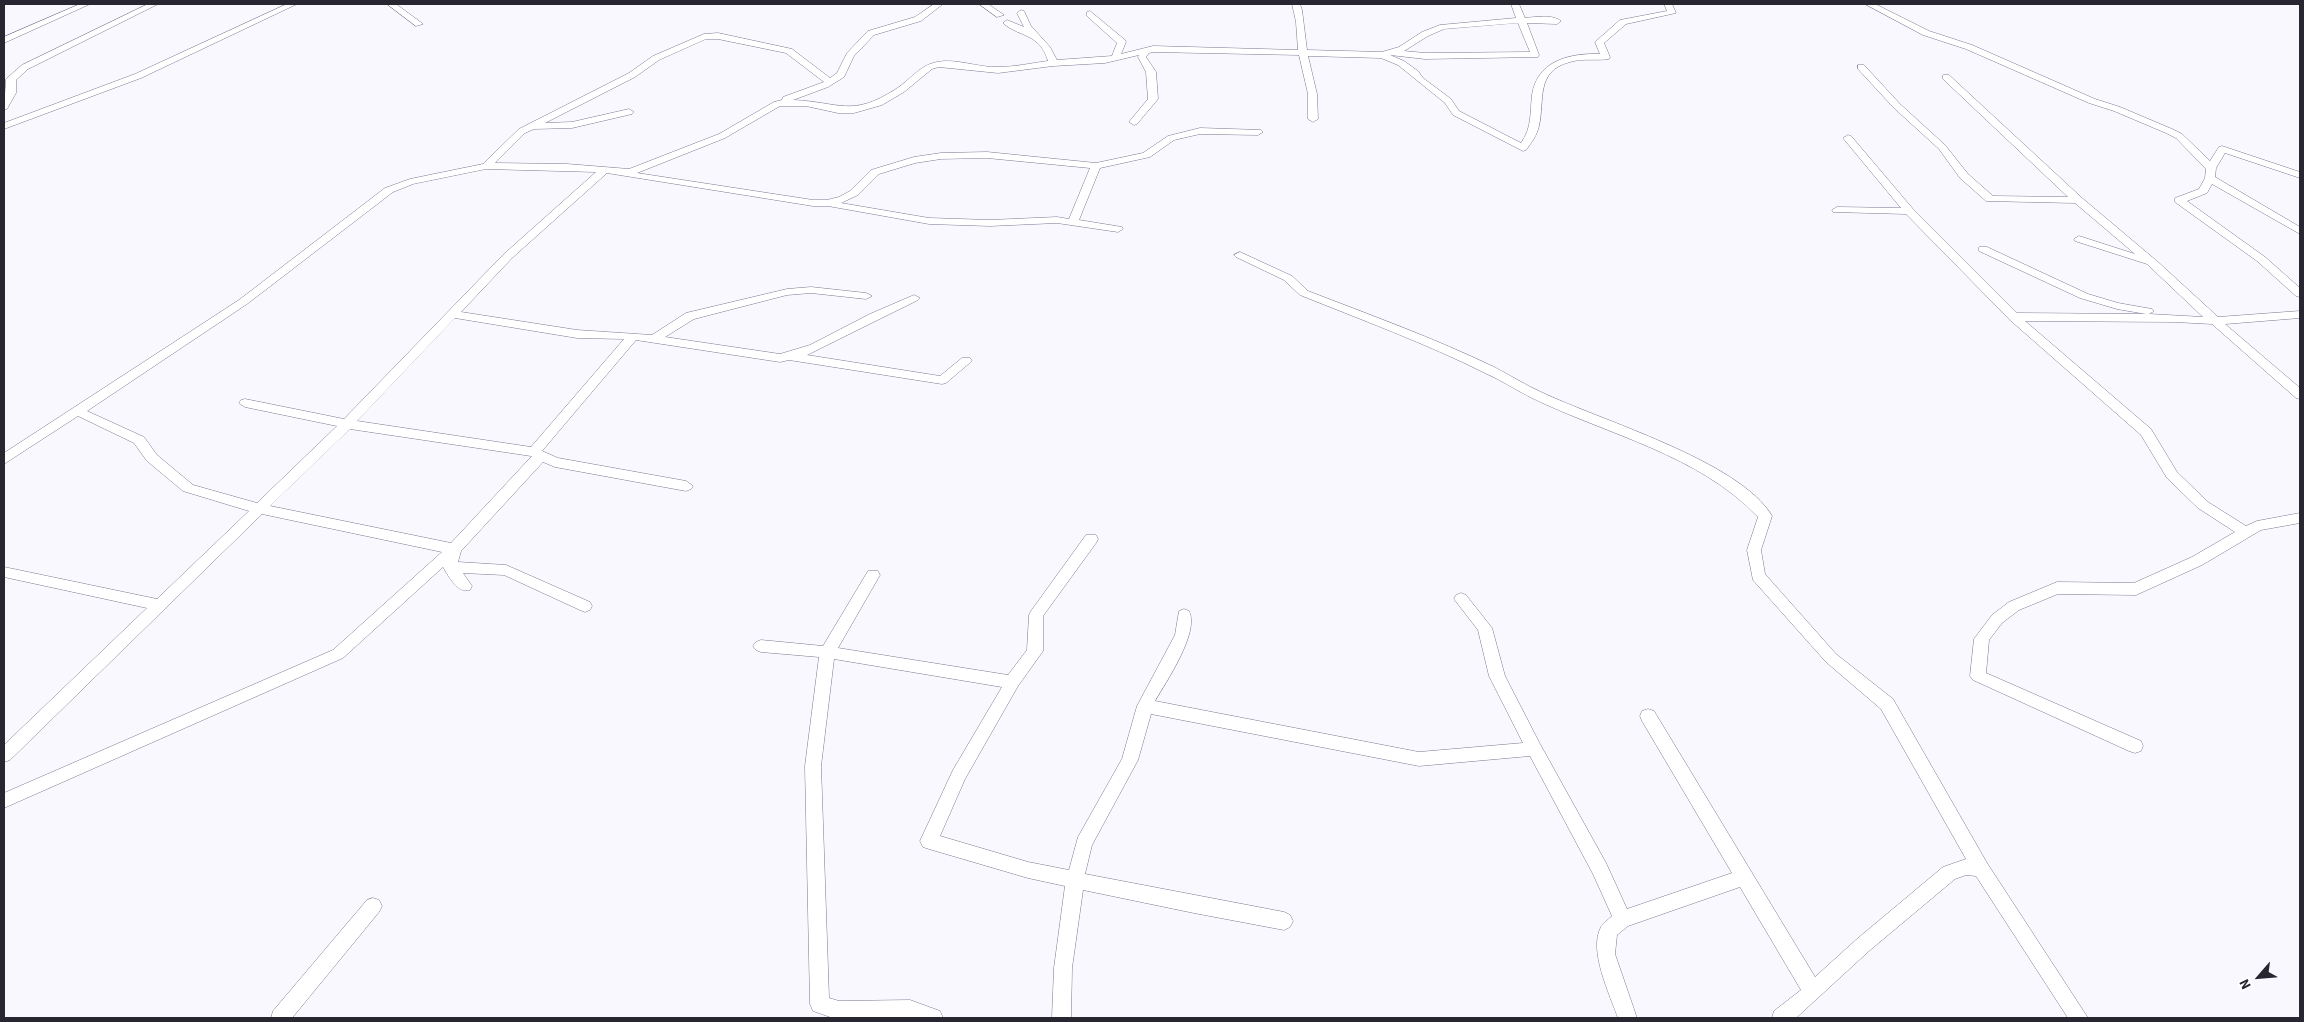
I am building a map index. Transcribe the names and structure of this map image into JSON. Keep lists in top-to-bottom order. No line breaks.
{"north":"bottom left"}
